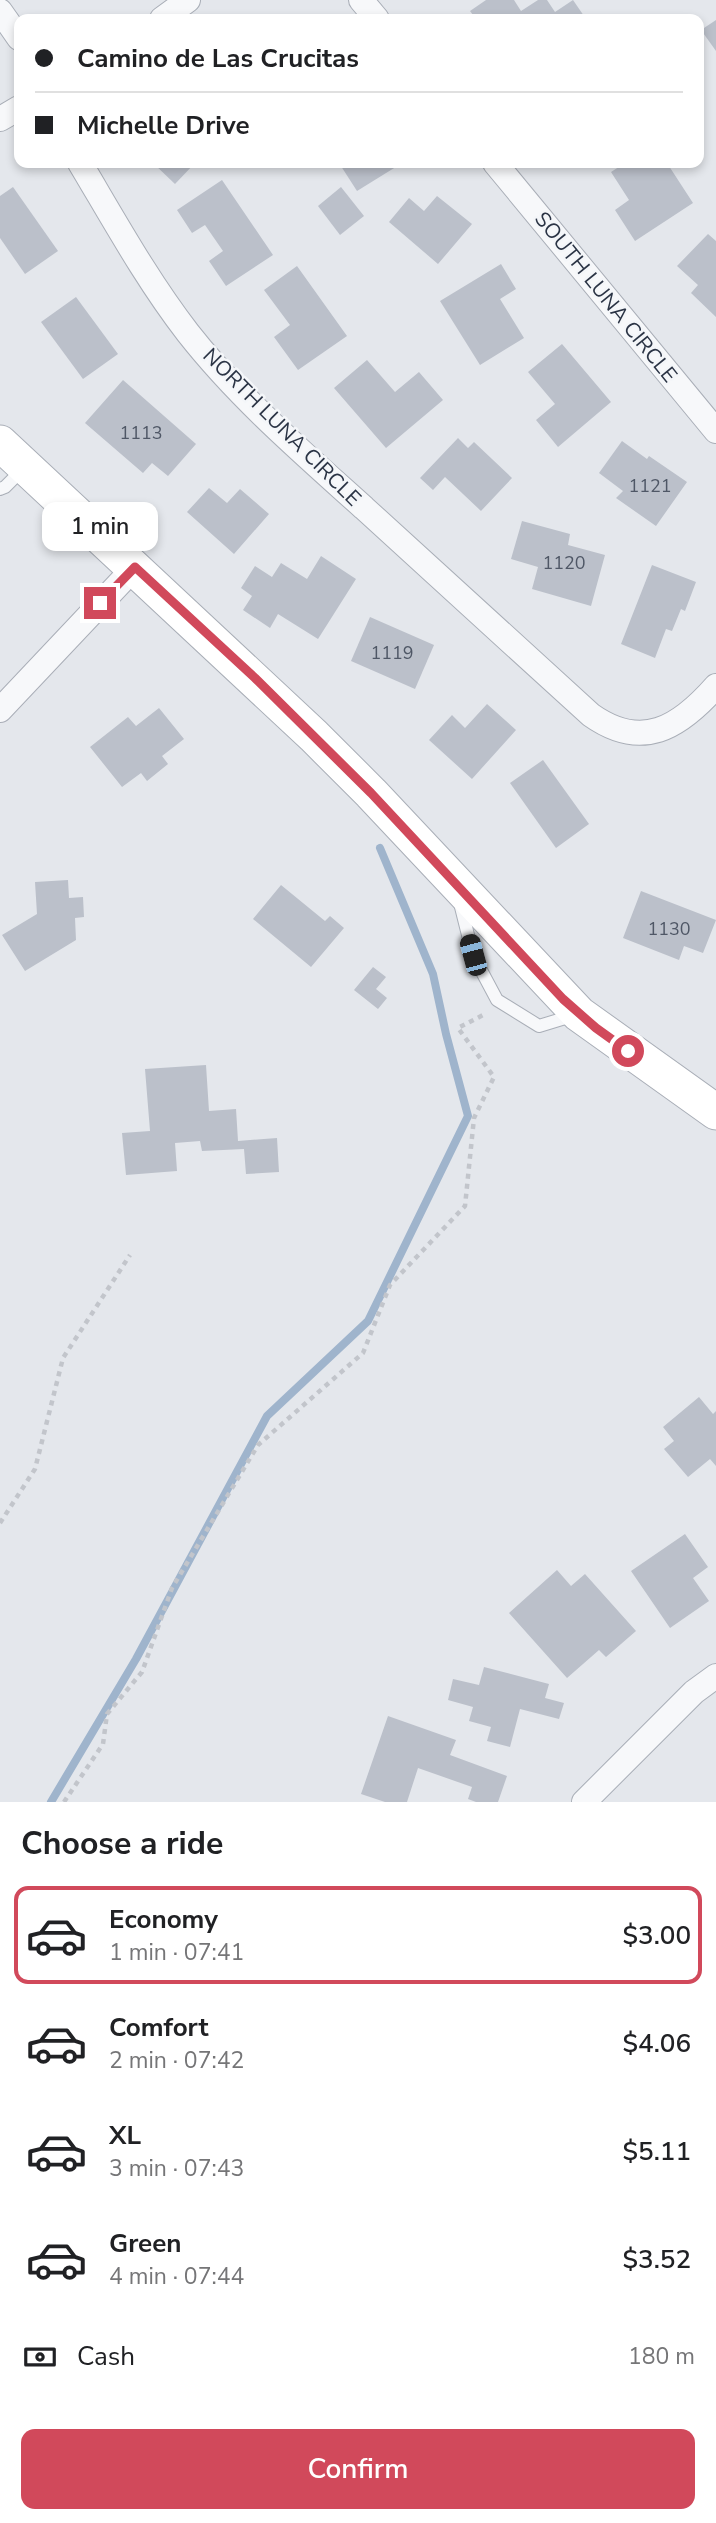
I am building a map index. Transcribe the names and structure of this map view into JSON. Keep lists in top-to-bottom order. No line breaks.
{"streets":{"street":["SOUTH LUNA CIRCLE","NORTH LUNA CIRCLE"]},"house_numbers":["1113","1121","1120","1119","1130"],"page":{"banner":["Camino de Las Crucitas","Michelle Drive"],"bubble":"1 min","heading":"Choose a ride","list":[{"name":"Economy","note":"1 min · 07:41","value":"$3.00"},{"name":"Comfort","note":"2 min · 07:42","value":"$4.06"},{"name":"XL","note":"3 min · 07:43","value":"$5.11"},{"name":"Green","note":"4 min · 07:44","value":"$3.52"}],"pay":["Cash","180 m"],"buttons":"Confirm"}}
